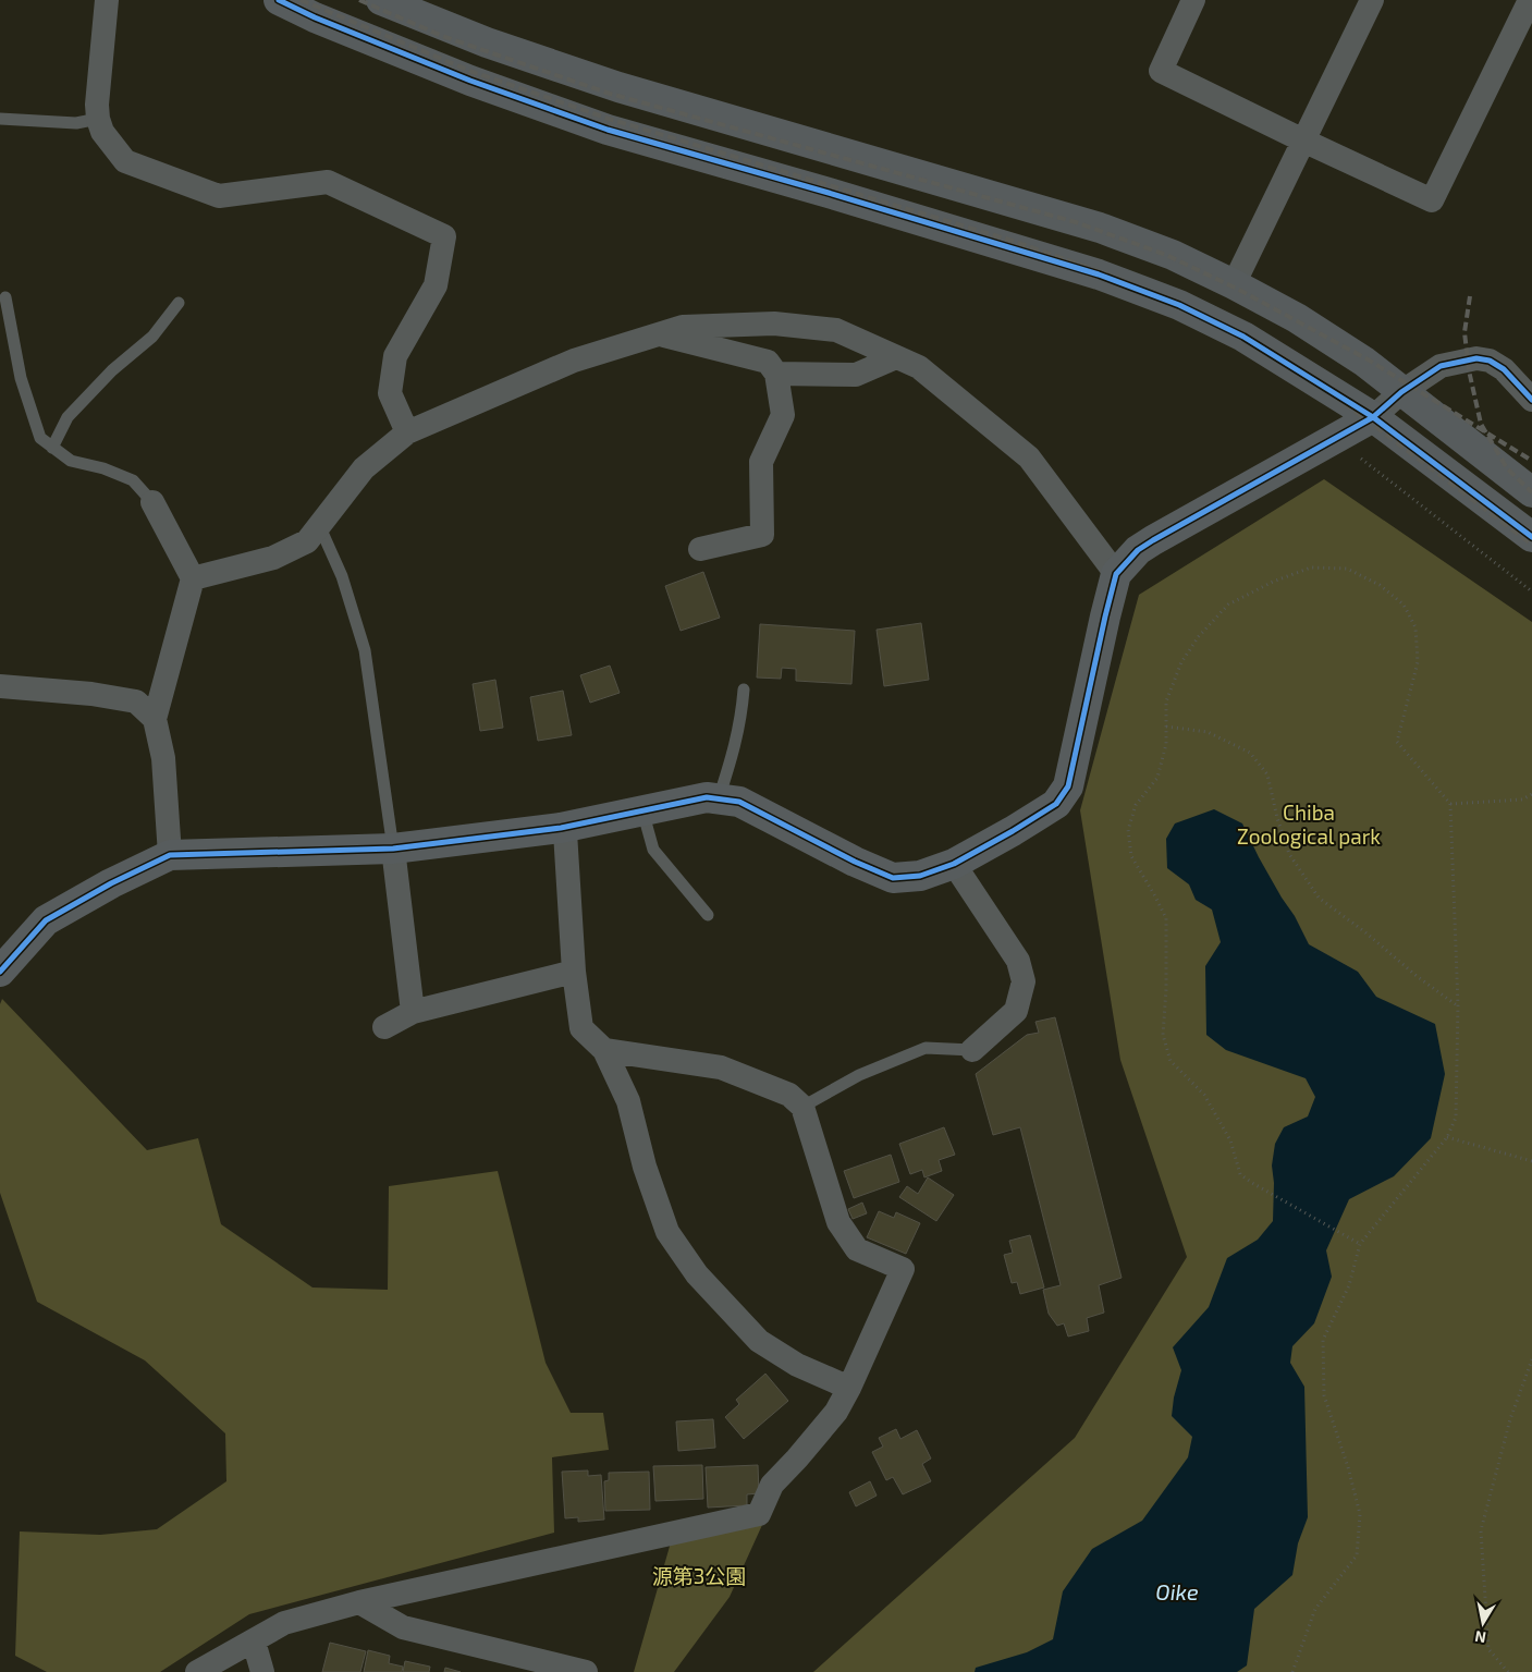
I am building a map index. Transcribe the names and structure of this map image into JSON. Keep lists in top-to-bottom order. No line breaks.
{"water":["Oike"],"parks":["Chiba Zoological park","源第3公園"],"north":"bottom"}
